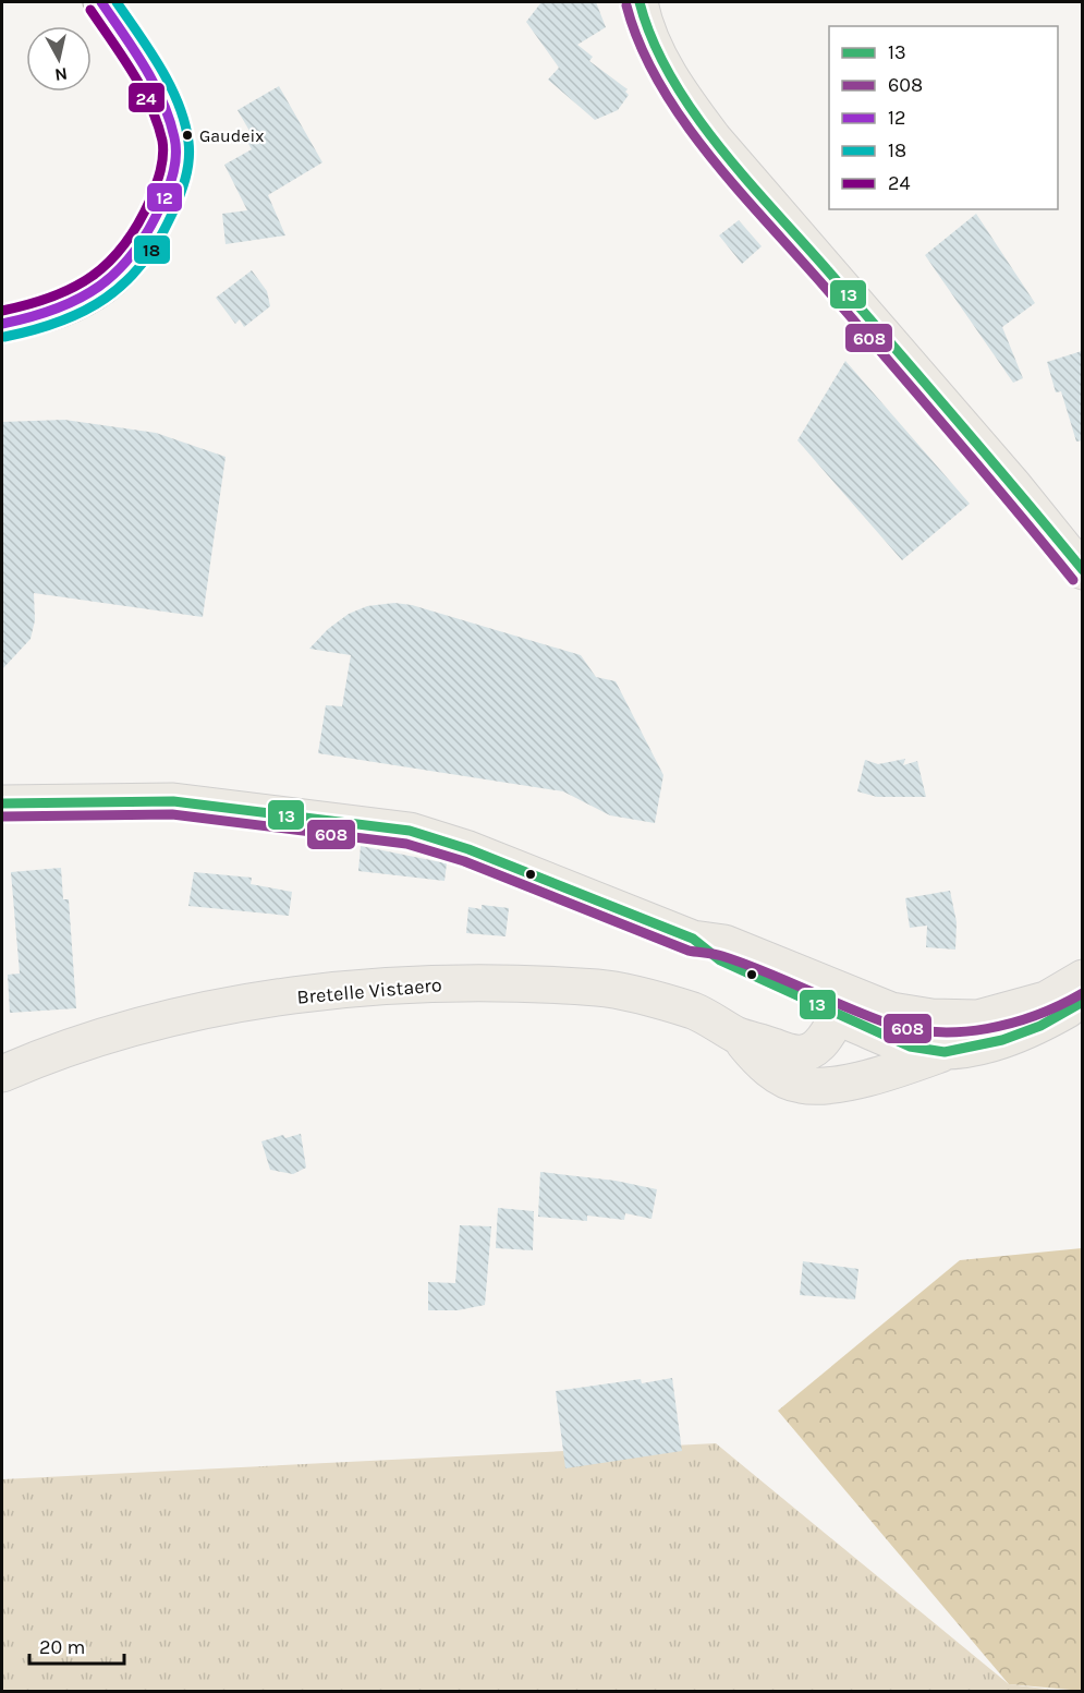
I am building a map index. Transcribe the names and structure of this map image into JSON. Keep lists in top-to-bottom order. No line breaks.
{"streets":{"main road":["Bretelle Vistaero"]},"places":["Gaudeix"],"lines":["transit line 13","transit line 12","transit line 18","transit line 608","transit line 24"],"legend":["13","608","12","18","24"],"scale_bar":"20 m","north":"bottom"}
